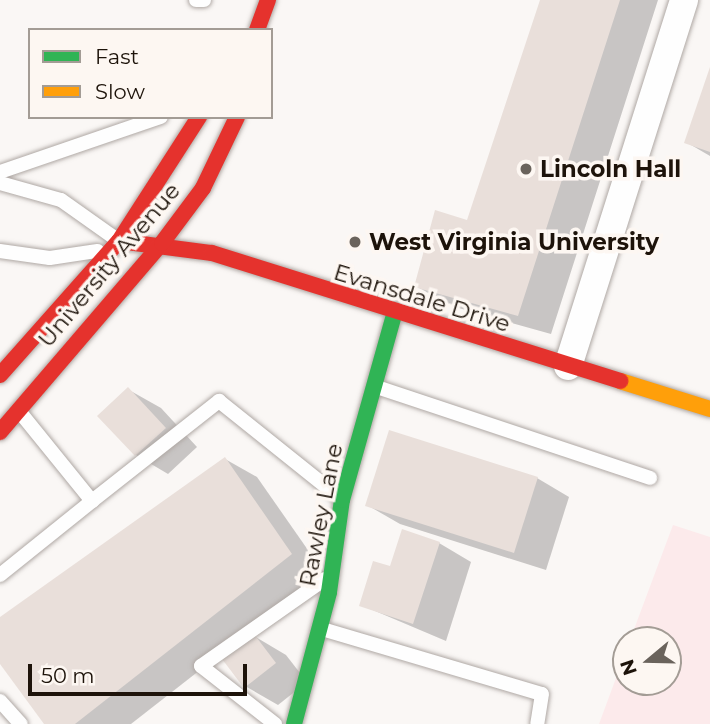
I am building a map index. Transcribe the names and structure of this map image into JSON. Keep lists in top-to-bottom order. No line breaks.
{"streets":{"street":["University Avenue","Evansdale Drive","Rawley Lane"]},"crossings":[["University Avenue","Evansdale Drive"],["Evansdale Drive","Rawley Lane"]],"places":["Lincoln Hall","West Virginia University"],"legend":["Fast","Slow"],"scale_bar":"50 m","north":"left"}
